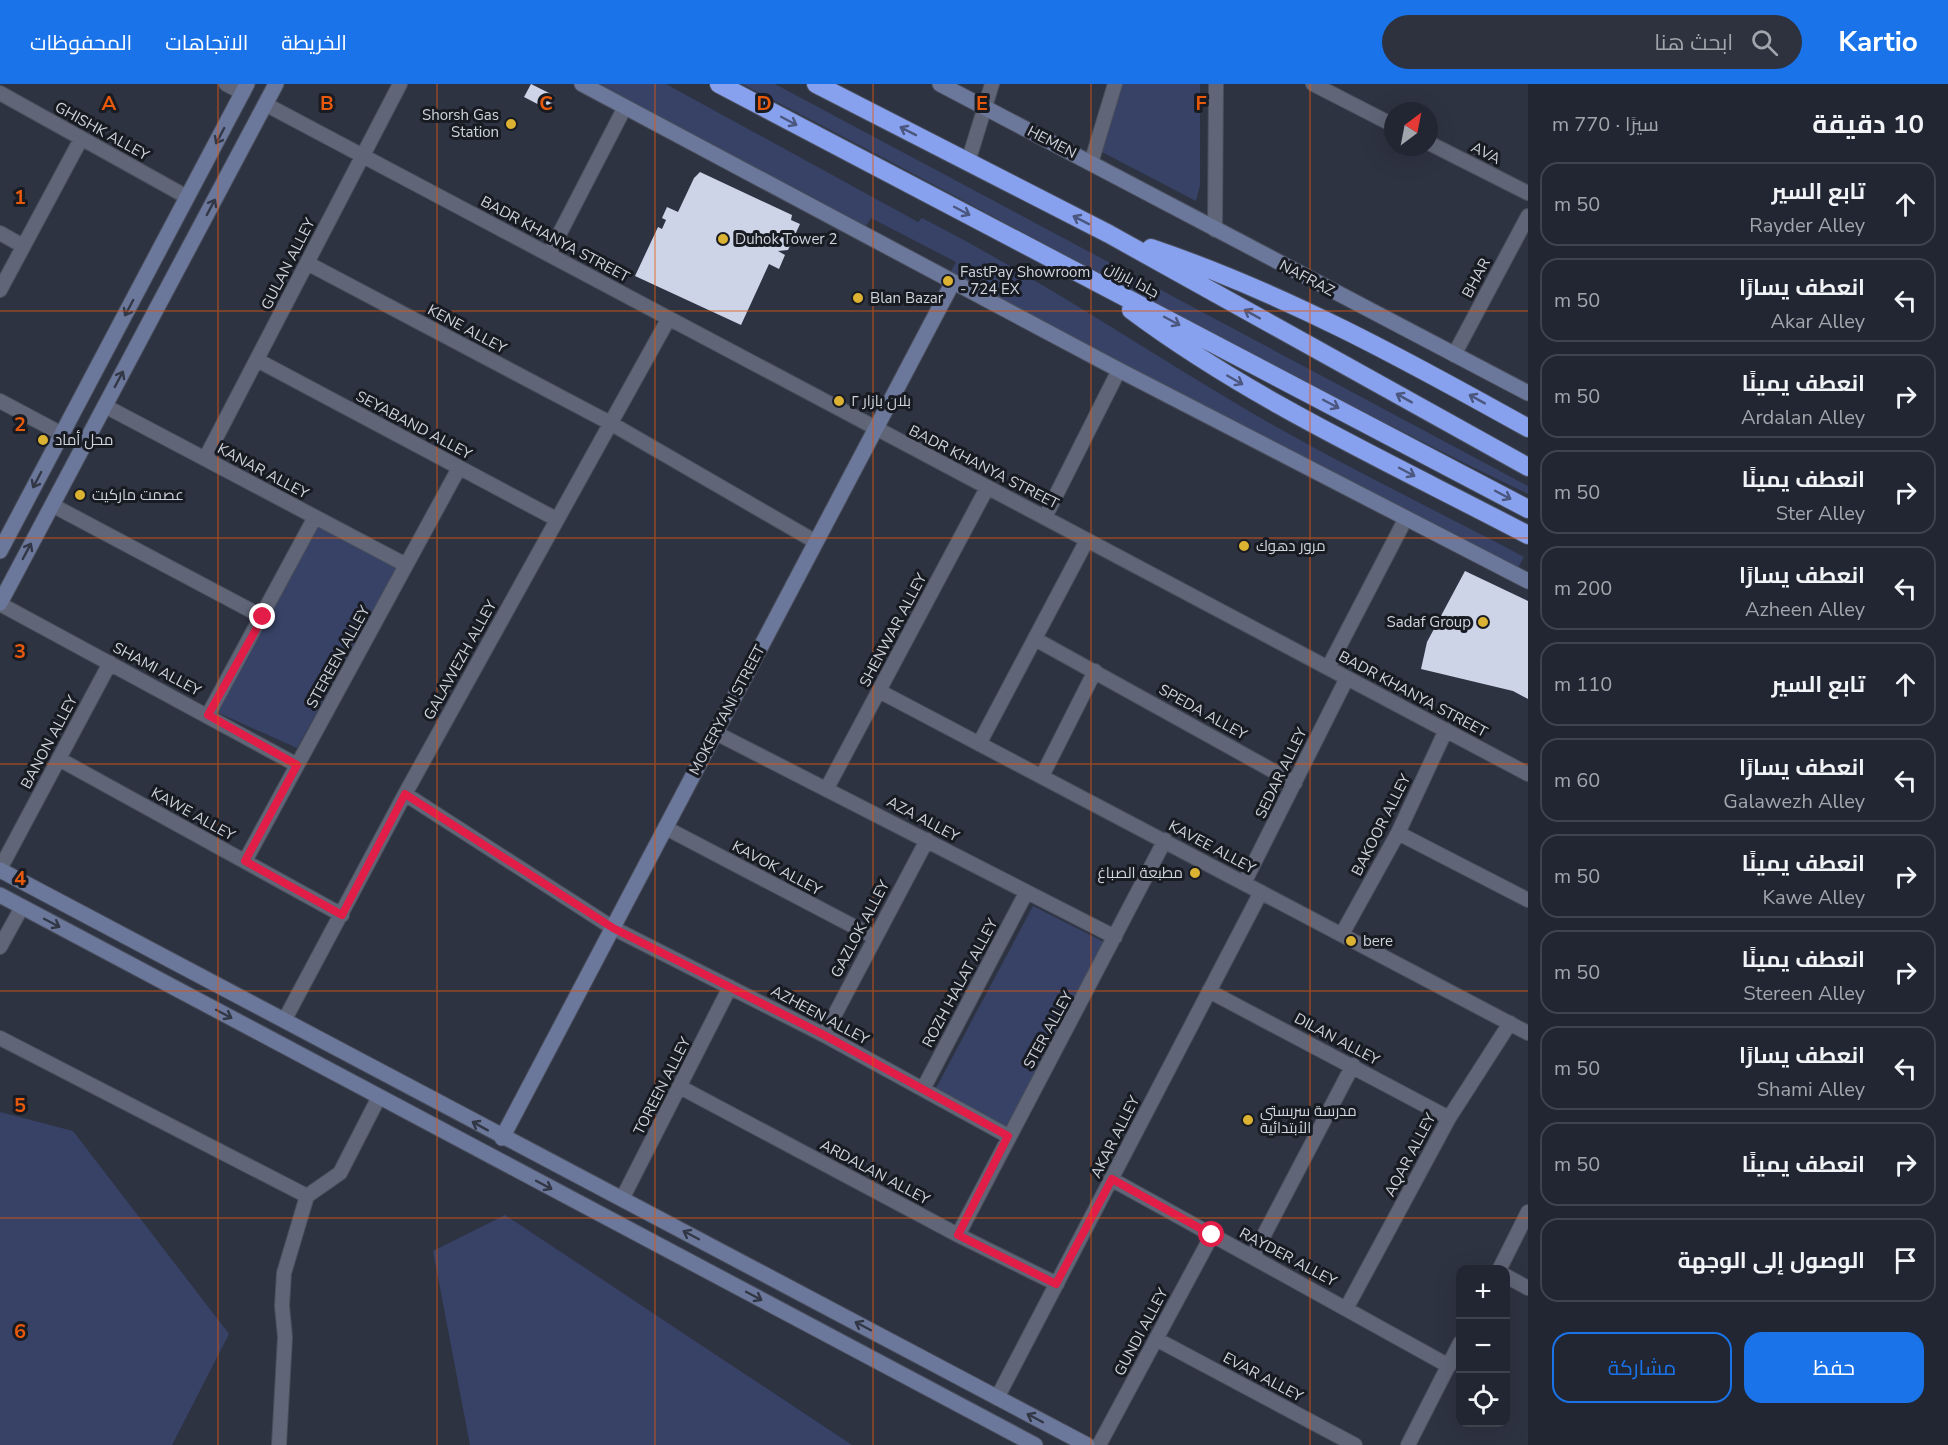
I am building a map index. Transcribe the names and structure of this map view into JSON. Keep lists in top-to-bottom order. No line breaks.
{"streets":{"highway":["جادا بارزان"],"main road":["HEMEN","NAFRAZ","MOKERYANI STREET"],"street":["GHISHK ALLEY","AVA","BADR KHANYA STREET","GULAN ALLEY","BHAR","KENE ALLEY","SEYABAND ALLEY","KANAR ALLEY","SHENWAR ALLEY","STEREEN ALLEY","GALAWEZH ALLEY","SHAMI ALLEY","SPEDA ALLEY","BANON ALLEY","SEDAR ALLEY","KAWE ALLEY","AZA ALLEY","BAKOOR ALLEY","KAVEE ALLEY","KAVOK ALLEY","GAZLOK ALLEY","ROZH HALAT ALLEY","AZHEEN ALLEY","STER ALLEY","DILAN ALLEY","TOREEN ALLEY","AKAR ALLEY","AQAR ALLEY","ARDALAN ALLEY","RAYDER ALLEY","GUNDI ALLEY","EVAR ALLEY"]},"crossings":[["HEMEN","NAFRAZ"],["BADR KHANYA STREET","GULAN ALLEY"],["BADR KHANYA STREET","SHENWAR ALLEY"],["BADR KHANYA STREET","GALAWEZH ALLEY"],["BADR KHANYA STREET","MOKERYANI STREET"],["BADR KHANYA STREET","SEDAR ALLEY"],["BADR KHANYA STREET","BAKOOR ALLEY"],["GULAN ALLEY","KENE ALLEY"],["GULAN ALLEY","SEYABAND ALLEY"],["GULAN ALLEY","KANAR ALLEY"],["NAFRAZ","BHAR"],["KENE ALLEY","GALAWEZH ALLEY"],["KENE ALLEY","MOKERYANI STREET"],["SEYABAND ALLEY","STEREEN ALLEY"],["SEYABAND ALLEY","GALAWEZH ALLEY"],["KANAR ALLEY","STEREEN ALLEY"],["SHENWAR ALLEY","AZA ALLEY"],["SHENWAR ALLEY","KAVEE ALLEY"],["STEREEN ALLEY","SHAMI ALLEY"],["STEREEN ALLEY","KAWE ALLEY"],["GALAWEZH ALLEY","KAWE ALLEY"],["GALAWEZH ALLEY","AZHEEN ALLEY"],["SHAMI ALLEY","BANON ALLEY"],["MOKERYANI STREET","AZA ALLEY"],["MOKERYANI STREET","KAVOK ALLEY"],["MOKERYANI STREET","AZHEEN ALLEY"],["SPEDA ALLEY","SEDAR ALLEY"],["BANON ALLEY","KAWE ALLEY"],["SEDAR ALLEY","KAVEE ALLEY"],["AZA ALLEY","GAZLOK ALLEY"],["AZA ALLEY","ROZH HALAT ALLEY"],["AZA ALLEY","STER ALLEY"],["BAKOOR ALLEY","KAVEE ALLEY"],["KAVEE ALLEY","STER ALLEY"],["KAVEE ALLEY","AKAR ALLEY"],["KAVEE ALLEY","AQAR ALLEY"],["KAVOK ALLEY","GAZLOK ALLEY"],["GAZLOK ALLEY","AZHEEN ALLEY"],["ROZH HALAT ALLEY","AZHEEN ALLEY"],["AZHEEN ALLEY","STER ALLEY"],["AZHEEN ALLEY","TOREEN ALLEY"],["STER ALLEY","ARDALAN ALLEY"],["DILAN ALLEY","AKAR ALLEY"],["DILAN ALLEY","AQAR ALLEY"],["TOREEN ALLEY","ARDALAN ALLEY"],["AKAR ALLEY","ARDALAN ALLEY"],["AKAR ALLEY","RAYDER ALLEY"],["AQAR ALLEY","RAYDER ALLEY"],["RAYDER ALLEY","GUNDI ALLEY"],["GUNDI ALLEY","EVAR ALLEY"]],"places":["Shorsh Gas Station","Duhok Tower 2","FastPay Showroom - 724 EX","Blan Bazar","بلان بازار ٢","محل أماد","عصمت ماركيت","مرور دهوك","Sadaf Group","مطبعة الصباغ","bere","مدرسة سربستي الأبتدائية"],"north":"top right","page":{"header":"Kartio","search":"ابحث هنا","nav":["الخريطة","الاتجاهات","المحفوظات"],"heading":["10 دقيقة","سيرًا · 770 m"],"list":[["تابع السير","Rayder Alley","50 m"],["انعطف يسارًا","Akar Alley","50 m"],["انعطف يمينًا","Ardalan Alley","50 m"],["انعطف يمينًا","Ster Alley","50 m"],["انعطف يسارًا","Azheen Alley","200 m"],["تابع السير","110 m"],["انعطف يسارًا","Galawezh Alley","60 m"],["انعطف يمينًا","Kawe Alley","50 m"],["انعطف يمينًا","Stereen Alley","50 m"],["انعطف يسارًا","Shami Alley","50 m"],["انعطف يمينًا","50 m"],"الوصول إلى الوجهة"],"map_buttons":["+","−"],"buttons":["حفظ","مشاركة"]},"grid":{"columns":["A","B","C","D","E","F"],"rows":["1","2","3","4","5","6"]}}
